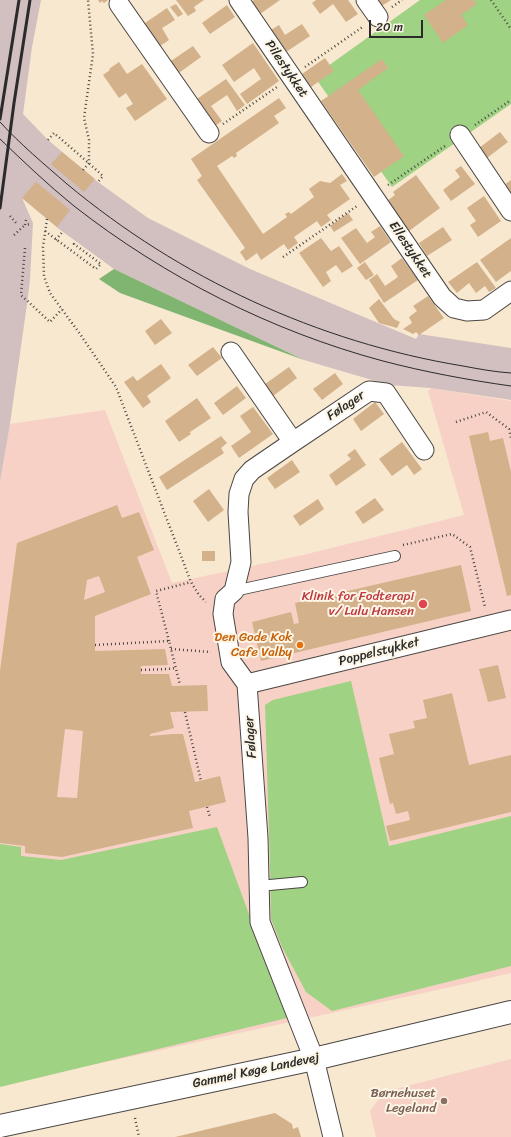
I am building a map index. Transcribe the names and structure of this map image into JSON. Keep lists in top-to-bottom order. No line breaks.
{"streets":{"street":["Pilestykket","Ellestykket","Følager","Poppelstykket","Gammel Køge Landevej"]},"crossings":[["Pilestykket","Ellestykket"],["Følager","Poppelstykket"],["Følager","Gammel Køge Landevej"]],"places":["Klinik for Fodterapi v/ Lulu Hansen","Den Gode Kok Cafe Valby","Børnehuset Legeland"],"scale_bar":"20 m"}
